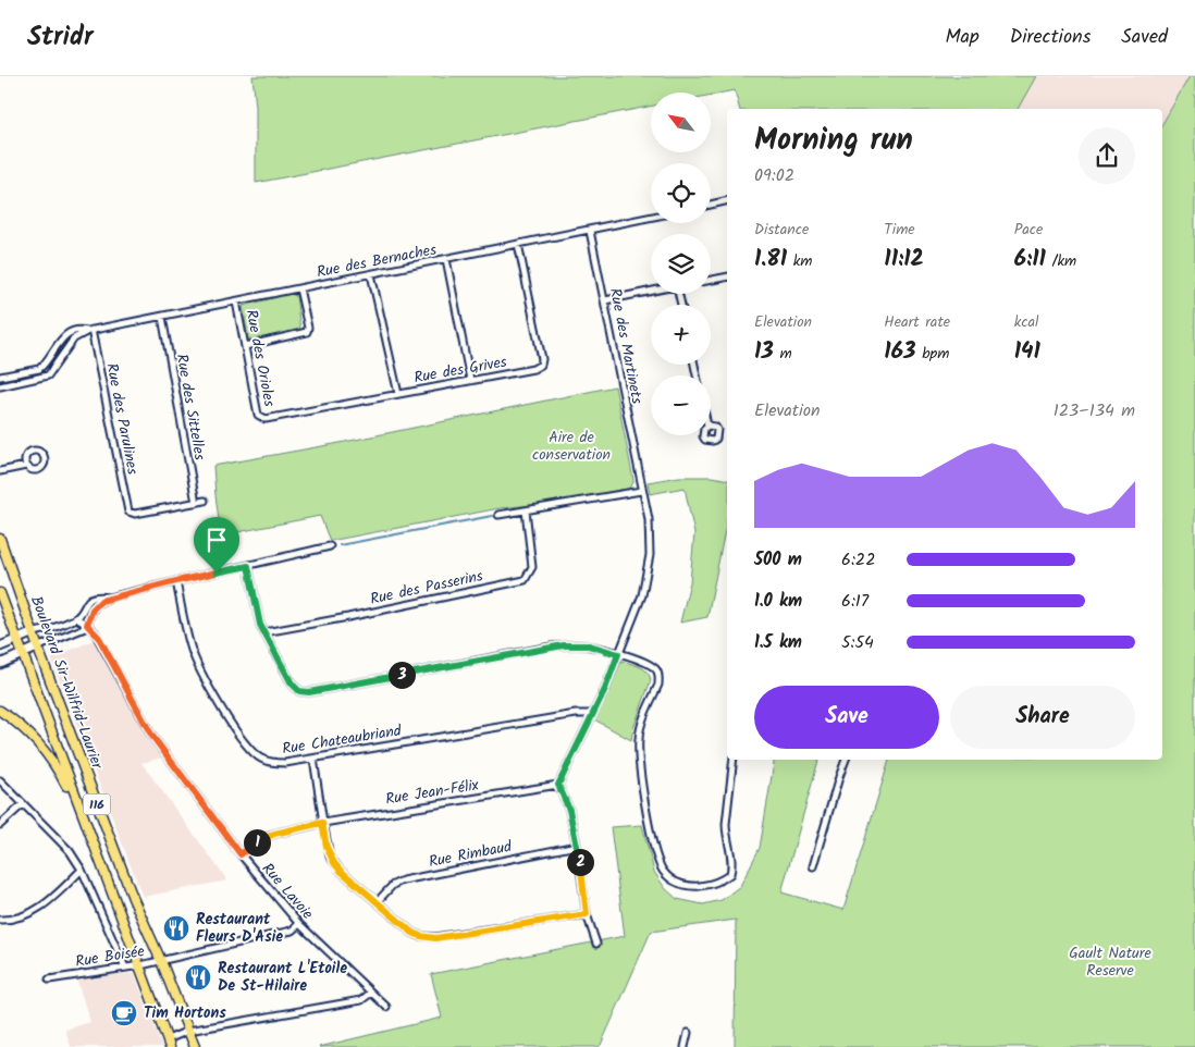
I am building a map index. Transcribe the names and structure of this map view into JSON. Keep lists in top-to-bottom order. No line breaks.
{"streets":{"main road":["Boulevard Sir-Wilfrid-Laurier","116"],"street":["Rue des Bernaches","Rue des Martinets","Rue des Orioles","Rue des Grives","Rue des Sittelles","Rue des Parulines","Rue des Passerins","Rue Chateaubriand","Rue Jean-Félix","Rue Rimbaud","Rue Lavoie","Rue Boisée"]},"crossings":[["Rue des Bernaches","Rue des Martinets"],["Rue des Bernaches","Rue des Orioles"],["Rue des Bernaches","Rue des Grives"],["Rue des Bernaches","Rue des Sittelles"],["Rue des Bernaches","Rue des Parulines"],["Rue des Martinets","Rue Chateaubriand"],["Rue des Orioles","Rue des Grives"],["Rue des Sittelles","Rue des Parulines"],["Boulevard Sir-Wilfrid-Laurier","Rue Boisée"],["Rue Jean-Félix","Rue Lavoie"],["Rue Lavoie","Rue Boisée"]],"parks":["Aire de conservation","Gault Nature Reserve"],"places":{"restaurant":["Restaurant Fleurs D'Asie","Restaurant L'Etoile De St-Hilaire"],"cafe":["Tim Hortons"]},"north":"top left","page":{"header":"Stridr","nav":["Map","Directions","Saved"],"map_buttons":["+","−"],"heading":["Morning run","09:02"],"stats":[["Distance","1.81 km"],["Time","11:12"],["Pace","6:11 /km"],["Elevation","13 m"],["Heart rate","163 bpm"],["kcal","141"]],"chart":["Elevation","123–134 m"],"list":[{"name":"500 m","note":"6:22"},{"name":"1.0 km","note":"6:17"},{"name":"1.5 km","note":"5:54"}],"pins":["3","1","2"],"buttons":["Save","Share"]}}
